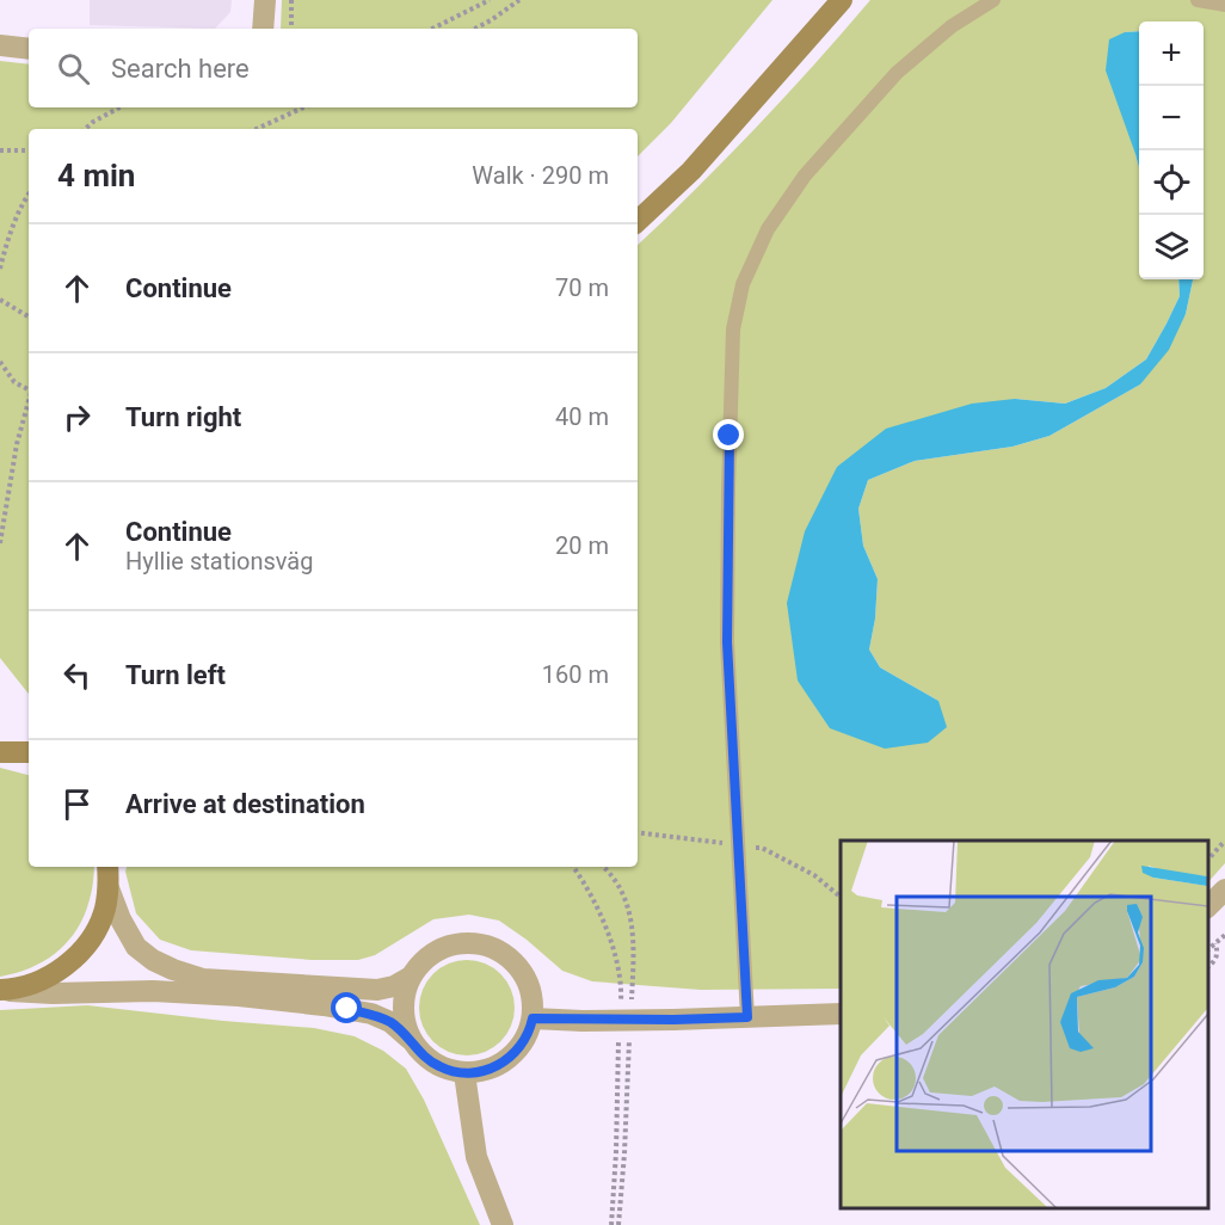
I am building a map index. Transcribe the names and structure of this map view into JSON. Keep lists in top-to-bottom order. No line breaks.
{"page":{"map_buttons":["+","−"],"search":"Search here","heading":["4 min","Walk · 290 m"],"list":[["Continue","70 m"],["Turn right","40 m"],["Continue","Hyllie stationsväg","20 m"],["Turn left","160 m"],"Arrive at destination"]}}
